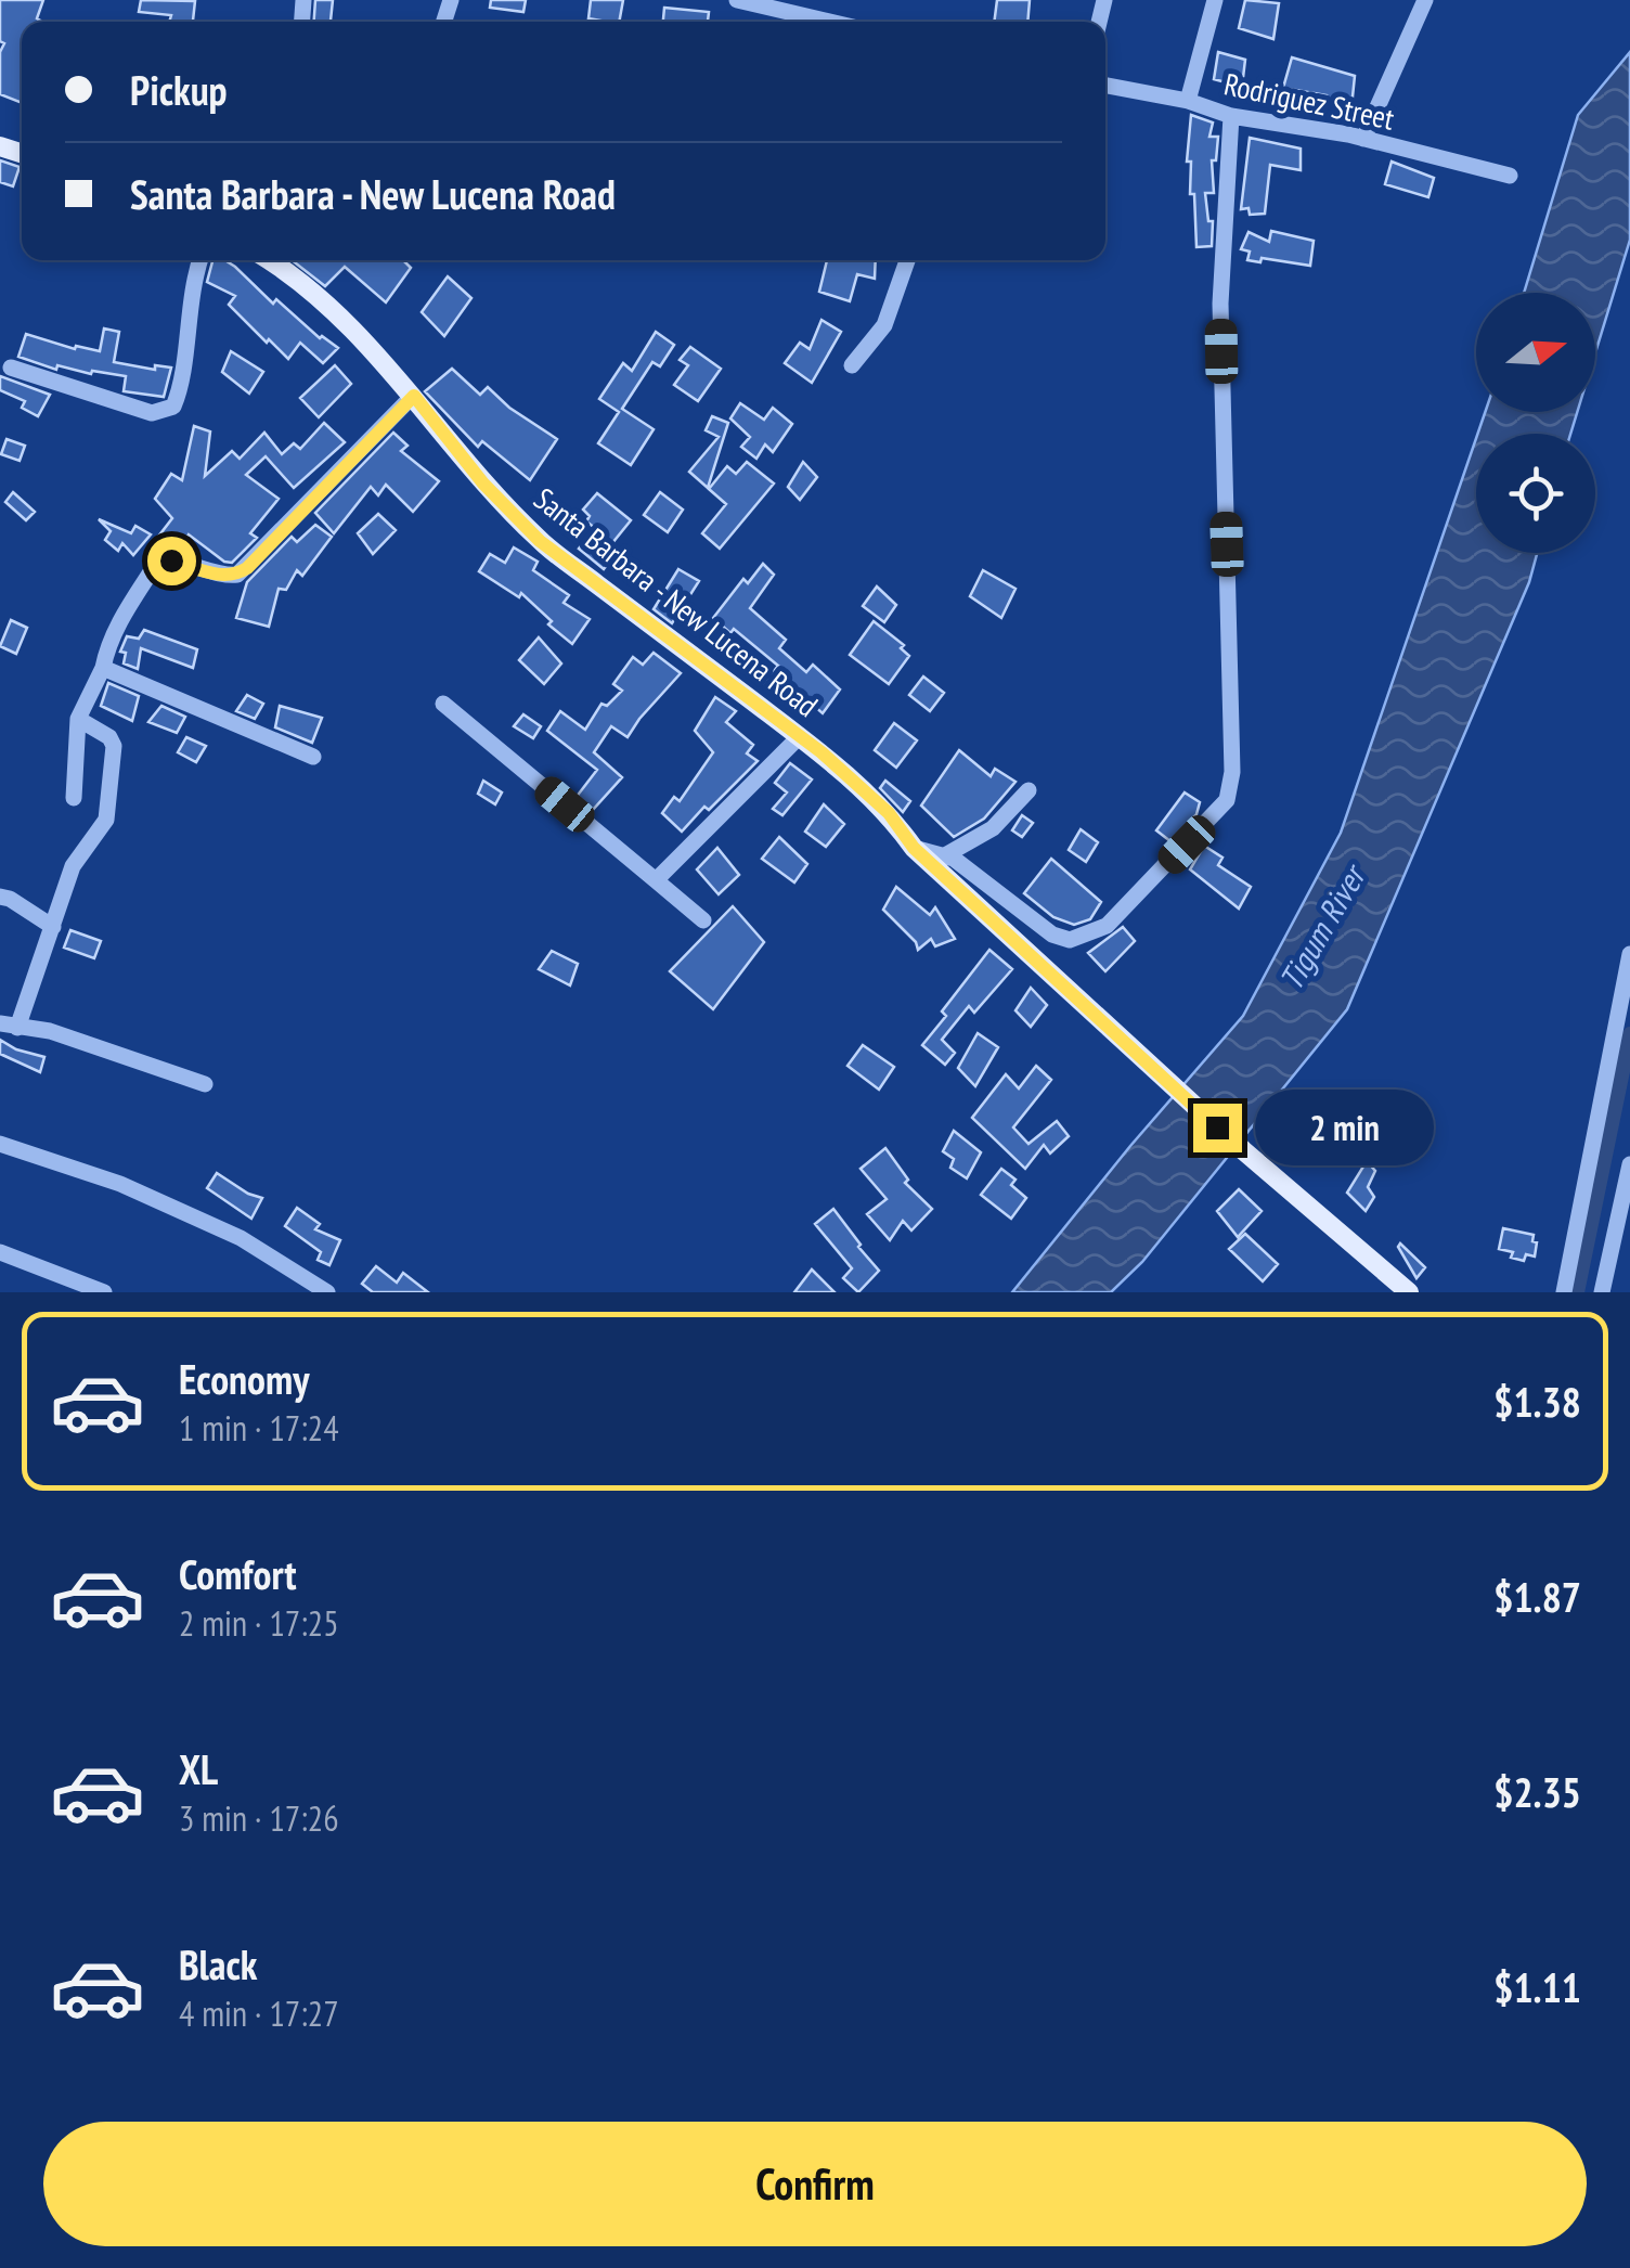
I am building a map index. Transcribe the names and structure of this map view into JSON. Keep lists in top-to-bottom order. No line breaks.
{"streets":{"main road":["Santa Barbara - New Lucena Road"],"street":["Rodriguez Street"]},"water":["Tigum River"],"north":"right","page":{"banner":["Pickup","Santa Barbara - New Lucena Road"],"bubble":"2 min","list":[{"name":"Economy","note":"1 min · 17:24","value":"$1.38"},{"name":"Comfort","note":"2 min · 17:25","value":"$1.87"},{"name":"XL","note":"3 min · 17:26","value":"$2.35"},{"name":"Black","note":"4 min · 17:27","value":"$1.11"}],"buttons":"Confirm"}}
